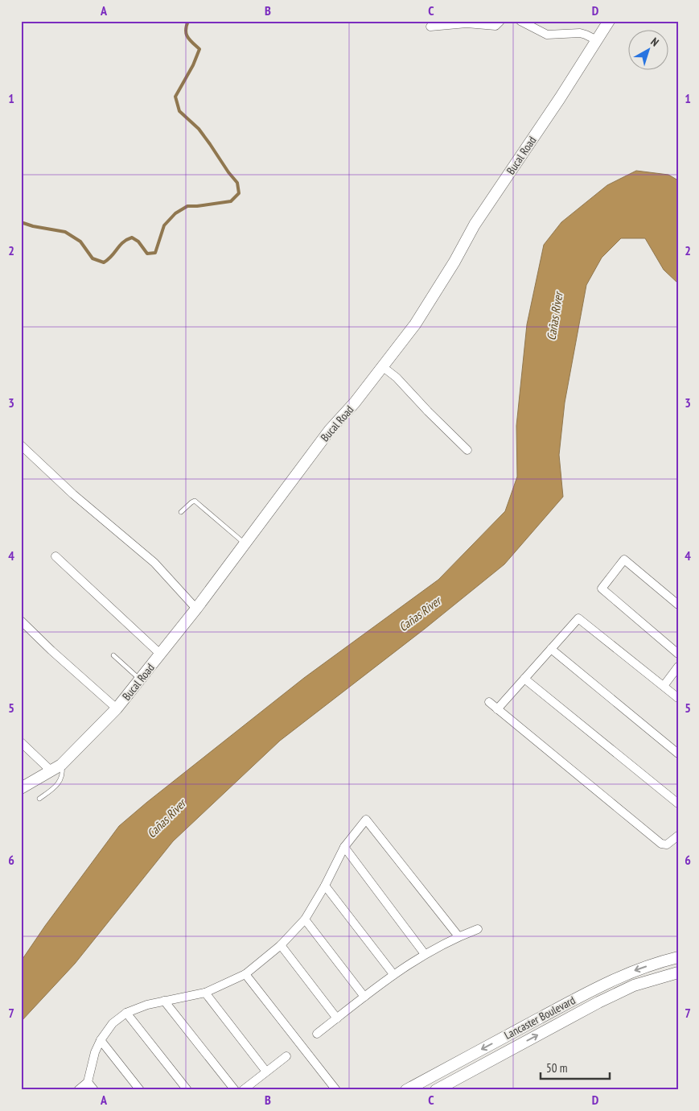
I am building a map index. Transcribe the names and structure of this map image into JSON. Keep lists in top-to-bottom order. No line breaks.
{"streets":{"street":["Bucal Road","Lancaster Boulevard"]},"water":["Cañas River"],"scale_bar":"50 m","north":"top right","grid":{"columns":["A","B","C","D"],"rows":["1","2","3","4","5","6","7"]}}
